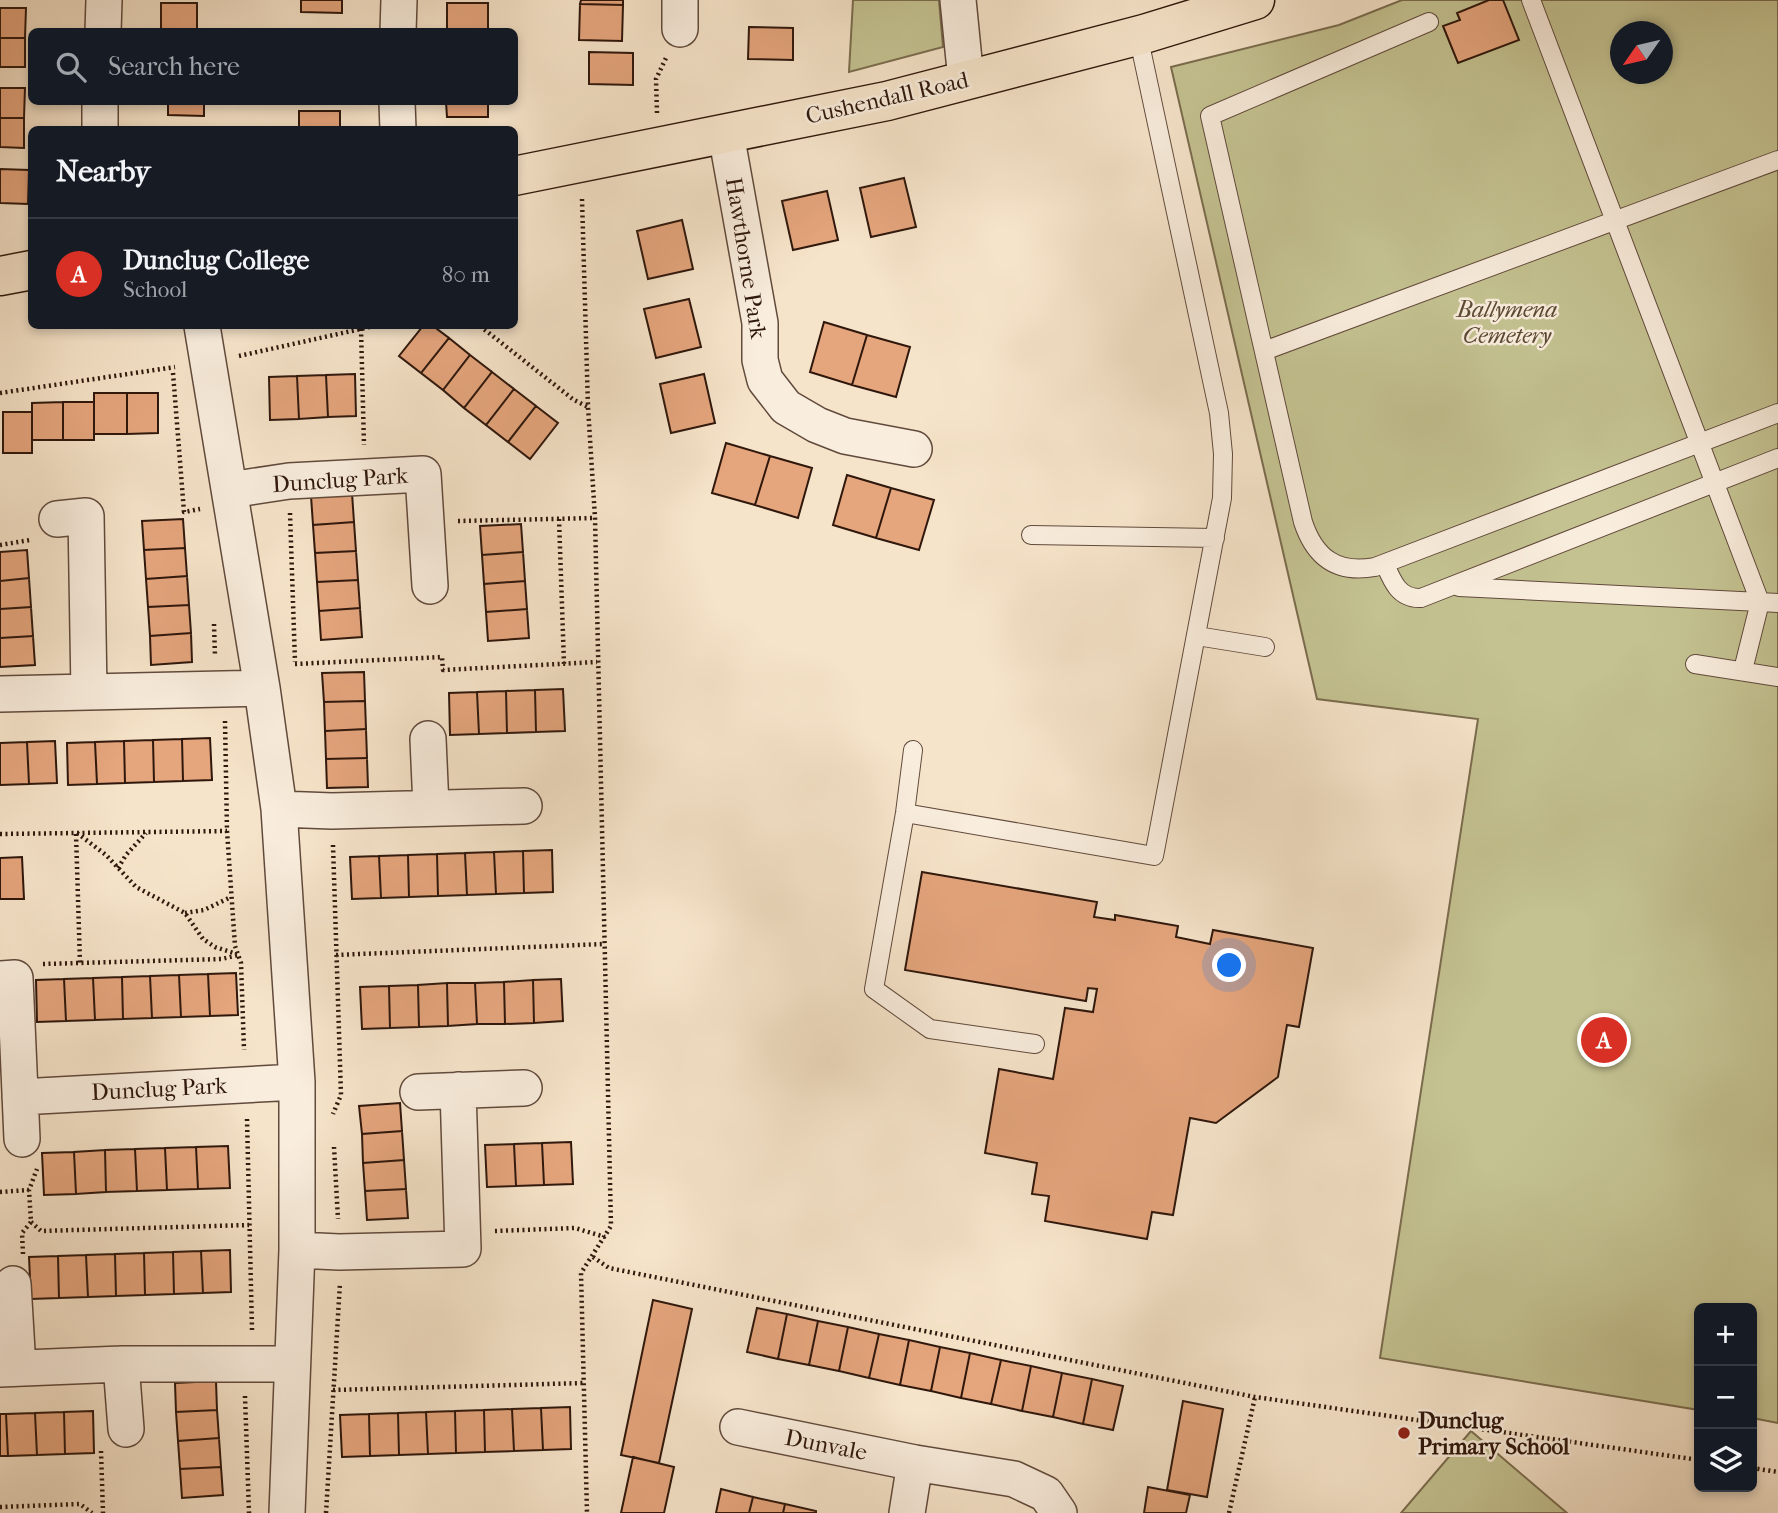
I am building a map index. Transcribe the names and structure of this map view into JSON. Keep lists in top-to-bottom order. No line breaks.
{"streets":{"main road":["Cushendall Road"],"street":["Hawthorne Park","Dunclug Park","Dunvale"]},"crossings":[["Cushendall Road","Hawthorne Park"]],"parks":["Ballymena Cemetery"],"places":["Dunclug Primary School"],"north":"bottom left","page":{"search":"Search here","heading":"Nearby","list":[{"mark":"A","name":"Dunclug College","note":"School","value":"80 m"}],"pins":"A","map_buttons":["+","−"]}}
